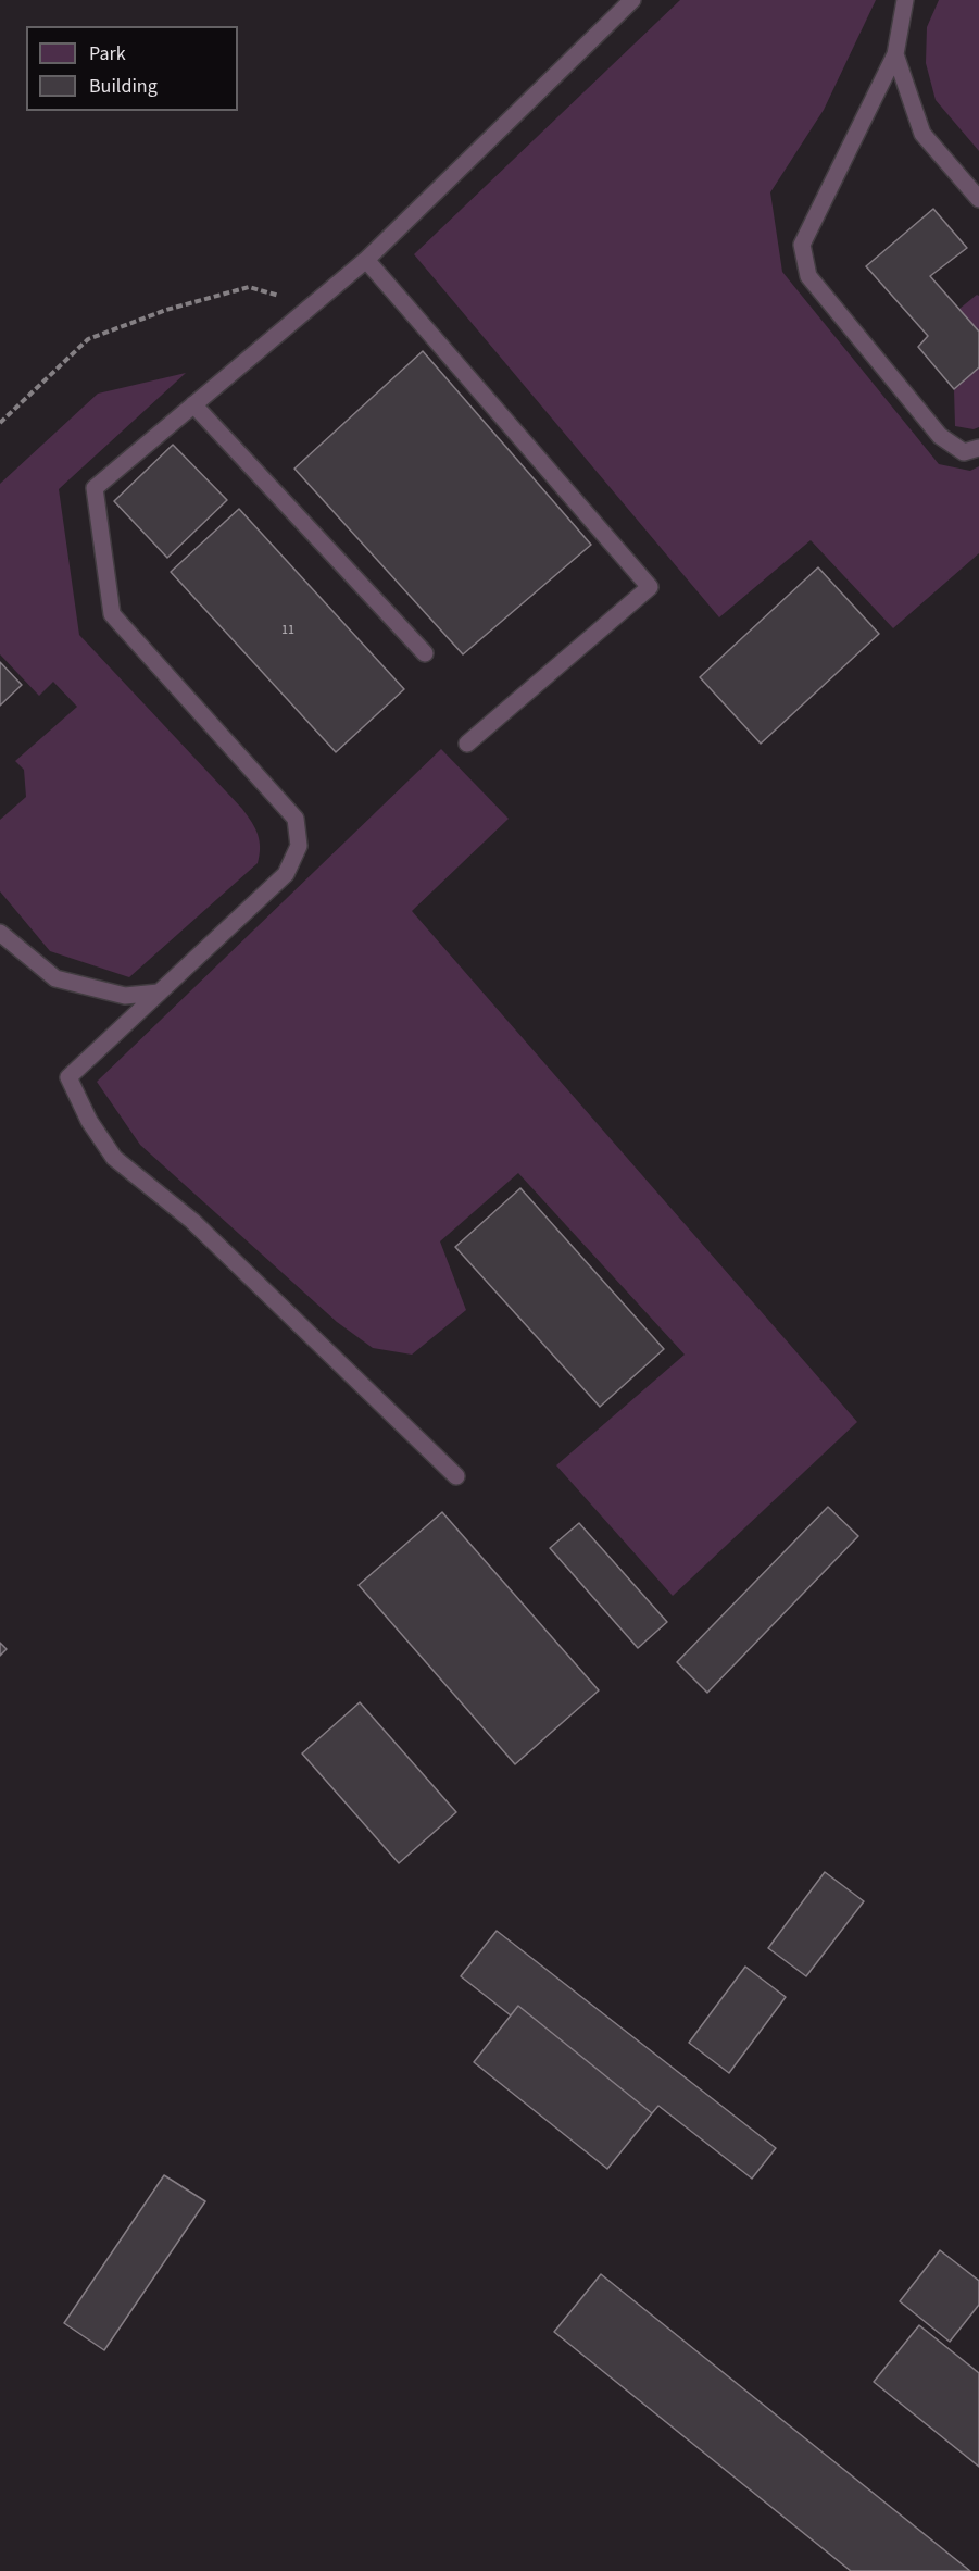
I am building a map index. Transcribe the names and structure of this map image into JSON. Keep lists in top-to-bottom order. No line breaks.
{"house_numbers":["11"],"legend":["Park","Building"]}
